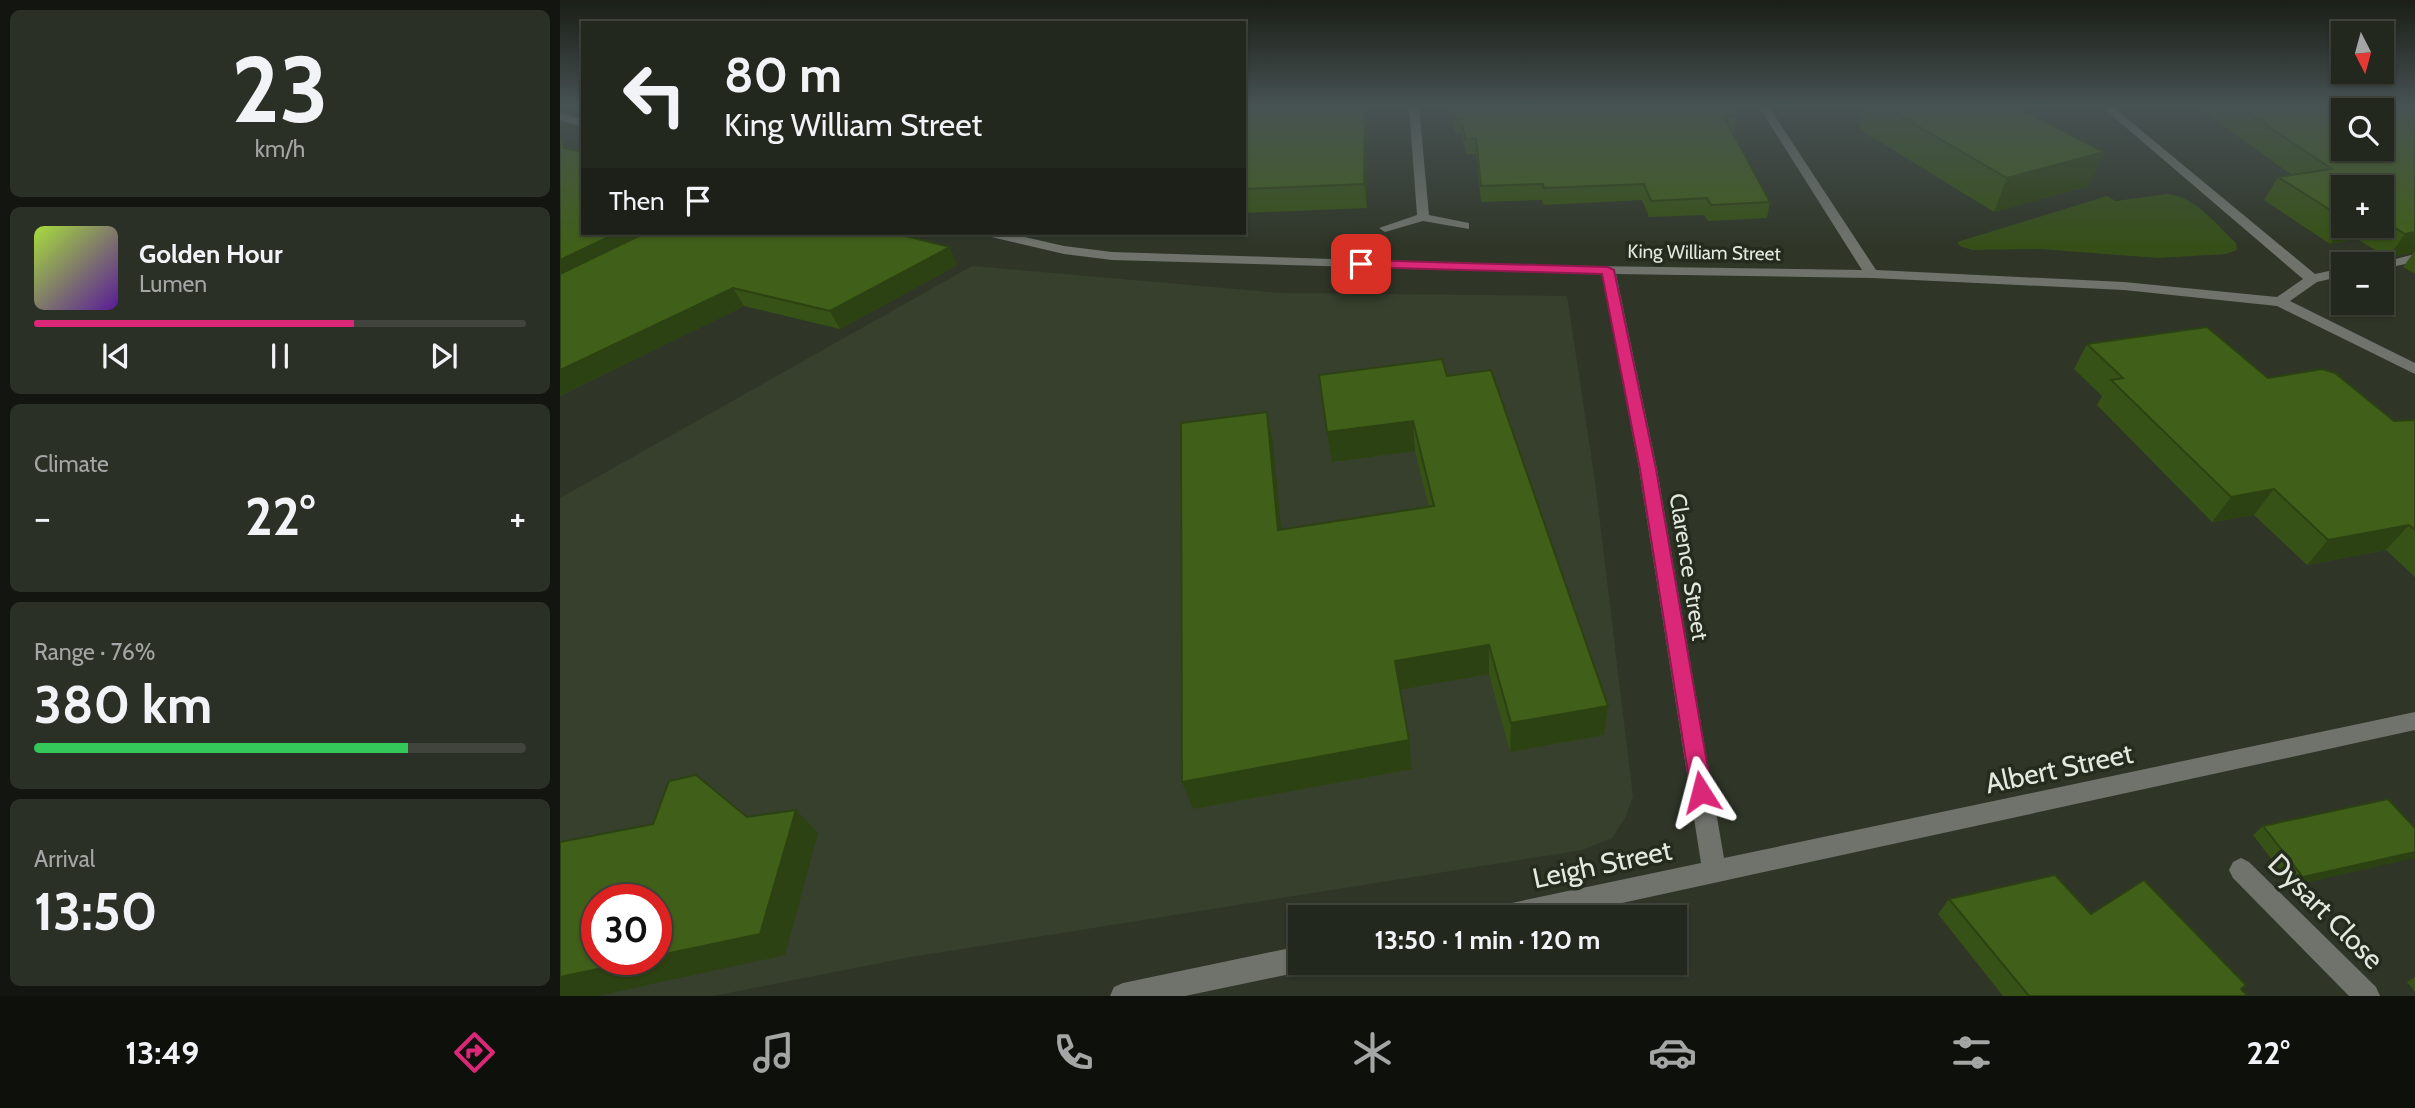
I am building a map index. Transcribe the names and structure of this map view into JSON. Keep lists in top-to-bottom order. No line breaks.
{"streets":{"street":["King William Street","Clarence Street","Albert Street","Leigh Street","Dysart Close"]},"crossings":[["King William Street","Clarence Street"],["Clarence Street","Albert Street"],["Clarence Street","Leigh Street"],["Albert Street","Leigh Street"]],"north":"bottom","page":{"tile":[["23","km/h"],"Climate",["Range · 76%","380 km"],["Arrival","13:50"]],"map_buttons":["+","−"],"turn":["80 m","King William Street"],"then":"Then","song":["Golden Hour","Lumen"],"heat":["−","22°","+"],"limit":"30","trip":"13:50 · 1 min · 120 m","tabs":["13:49","22°"]}}
